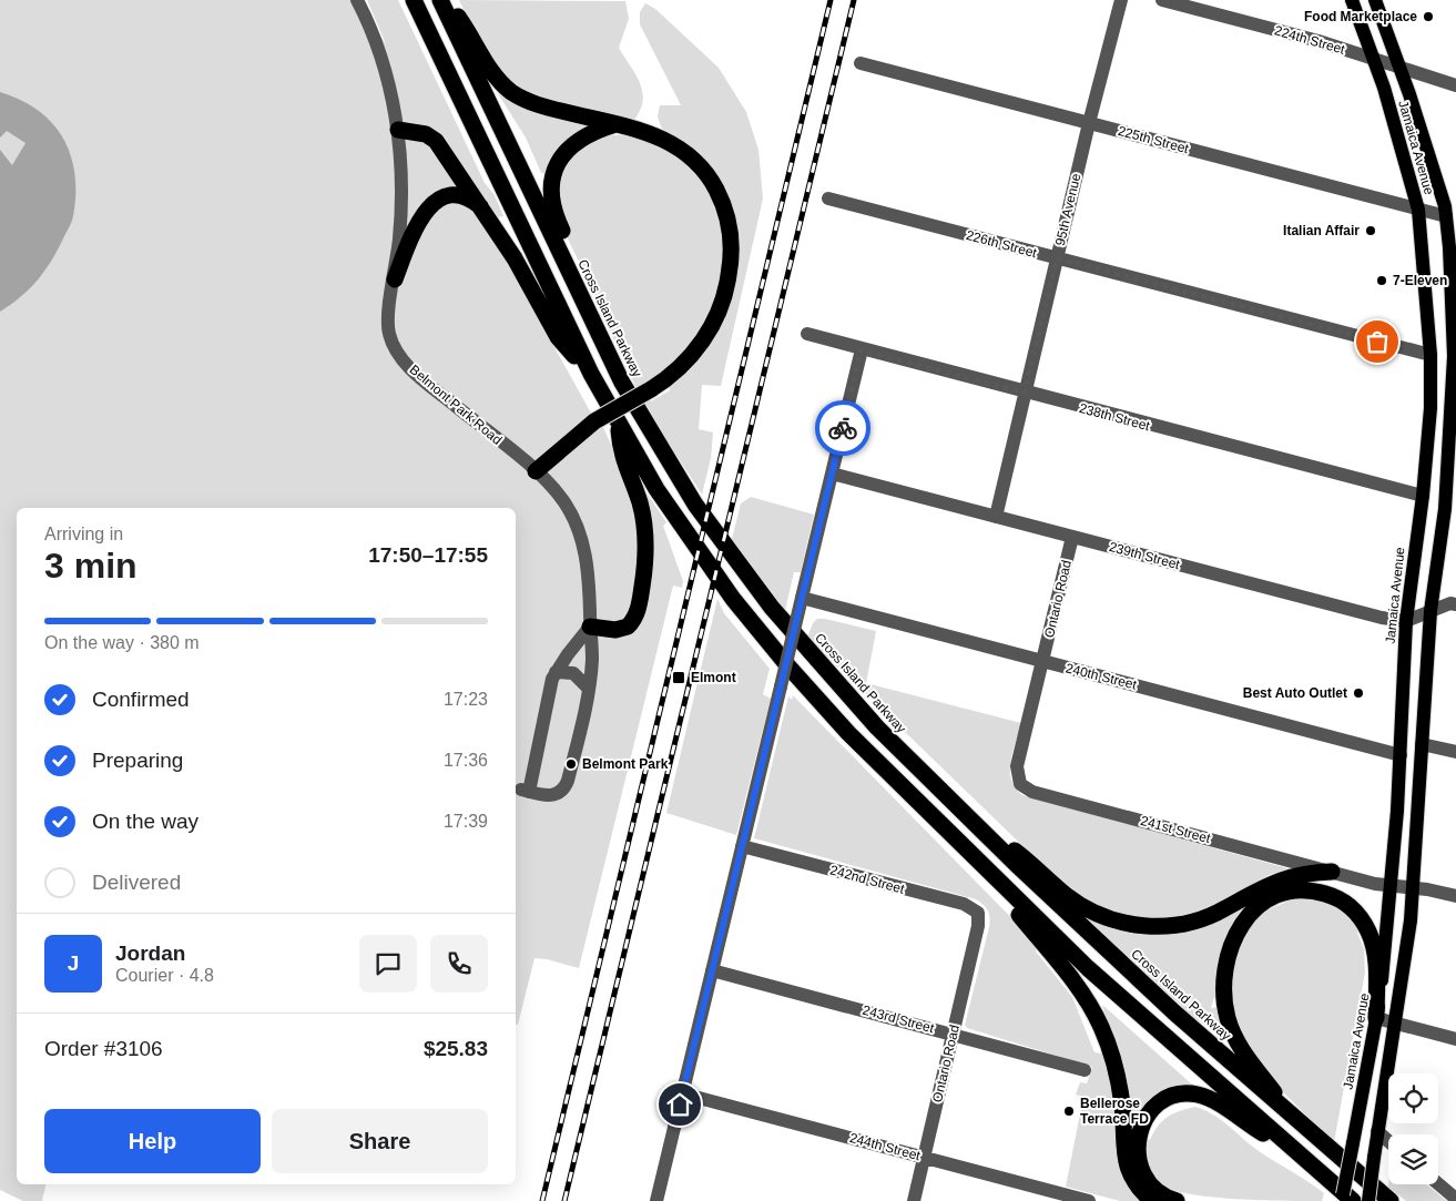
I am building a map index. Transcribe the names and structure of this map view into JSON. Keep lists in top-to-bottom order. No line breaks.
{"streets":{"highway":["Cross Island Parkway"],"main road":["Jamaica Avenue"],"street":["224th Street","225th Street","95th Avenue","226th Street","Belmont Park Road","238th Street","239th Street","Ontario Road","240th Street","241st Street","242nd Street","243rd Street","244th Street"]},"crossings":[["224th Street","Jamaica Avenue"],["225th Street","Jamaica Avenue"],["225th Street","95th Avenue"],["Jamaica Avenue","226th Street"],["Jamaica Avenue","238th Street"],["Jamaica Avenue","239th Street"],["Jamaica Avenue","240th Street"],["Jamaica Avenue","241st Street"],["95th Avenue","226th Street"],["95th Avenue","238th Street"],["95th Avenue","239th Street"],["239th Street","Ontario Road"],["Ontario Road","240th Street"],["Ontario Road","241st Street"],["Ontario Road","242nd Street"],["Ontario Road","243rd Street"],["Ontario Road","244th Street"],["240th Street","241st Street"]],"places":{"other":["Food Marketplace","Italian Affair","7-Eleven","Best Auto Outlet","Belmont Park","Bellerose Terrace FD"],"transit":["Elmont"]},"page":{"heading":["3 min","Arriving in","17:50–17:55"],"panel":["Jordan","Courier · 4.8","Order #3106","$25.83"],"bar":"On the way · 380 m","list":[["Confirmed","17:23"],["Preparing","17:36"],["On the way","17:39"],"Delivered"],"round":"J","buttons":["Help","Share"]}}
